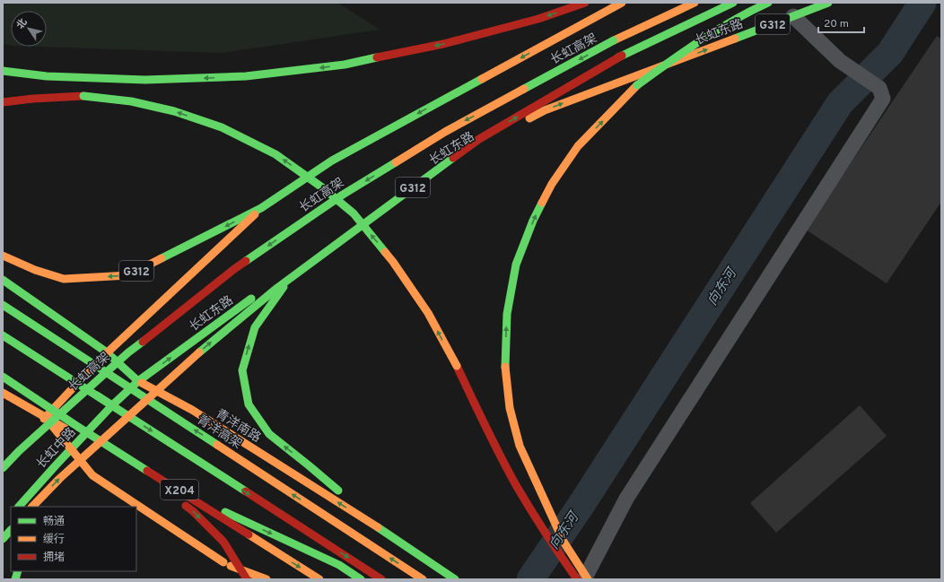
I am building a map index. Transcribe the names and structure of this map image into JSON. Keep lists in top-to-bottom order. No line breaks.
{"streets":{"main road":["G312","长虹东路","长虹高架","青洋南路","青洋高架","长虹中路","X204"]},"crossings":[["G312","青洋南路"],["长虹东路","青洋南路"],["长虹东路","长虹中路"],["青洋南路","青洋高架"],["长虹中路","X204"]],"water":["向东河"],"legend":["畅通","缓行","拥堵"],"scale_bar":"20 m","north":"top left"}
